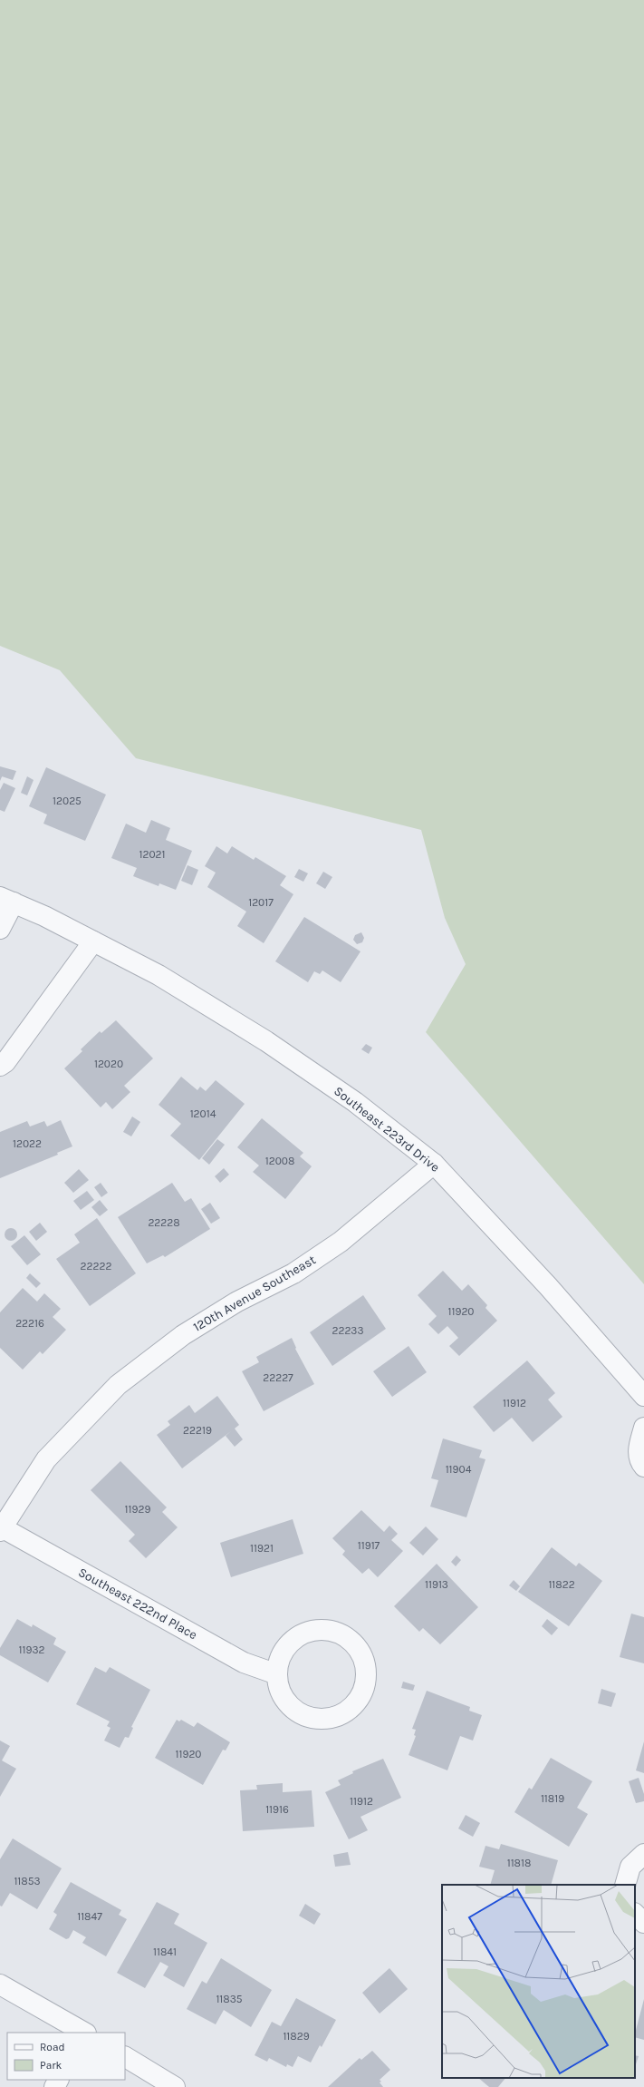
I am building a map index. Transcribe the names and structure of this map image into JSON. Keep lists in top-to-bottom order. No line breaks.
{"streets":{"street":["Southeast 223rd Drive","120th Avenue Southeast","Southeast 222nd Place"]},"crossings":[["Southeast 223rd Drive","120th Avenue Southeast"],["120th Avenue Southeast","Southeast 222nd Place"]],"house_numbers":["12025","12021","12017","12020","12014","12022","12008","22228","22222","11920","22216","22233","22227","11912","22219","11904","11929","11917","11921","11913","11822","11932","11920","11819","11912","11916","11818","11853","11847","11841","11835","11829"],"legend":["Road","Park"]}
